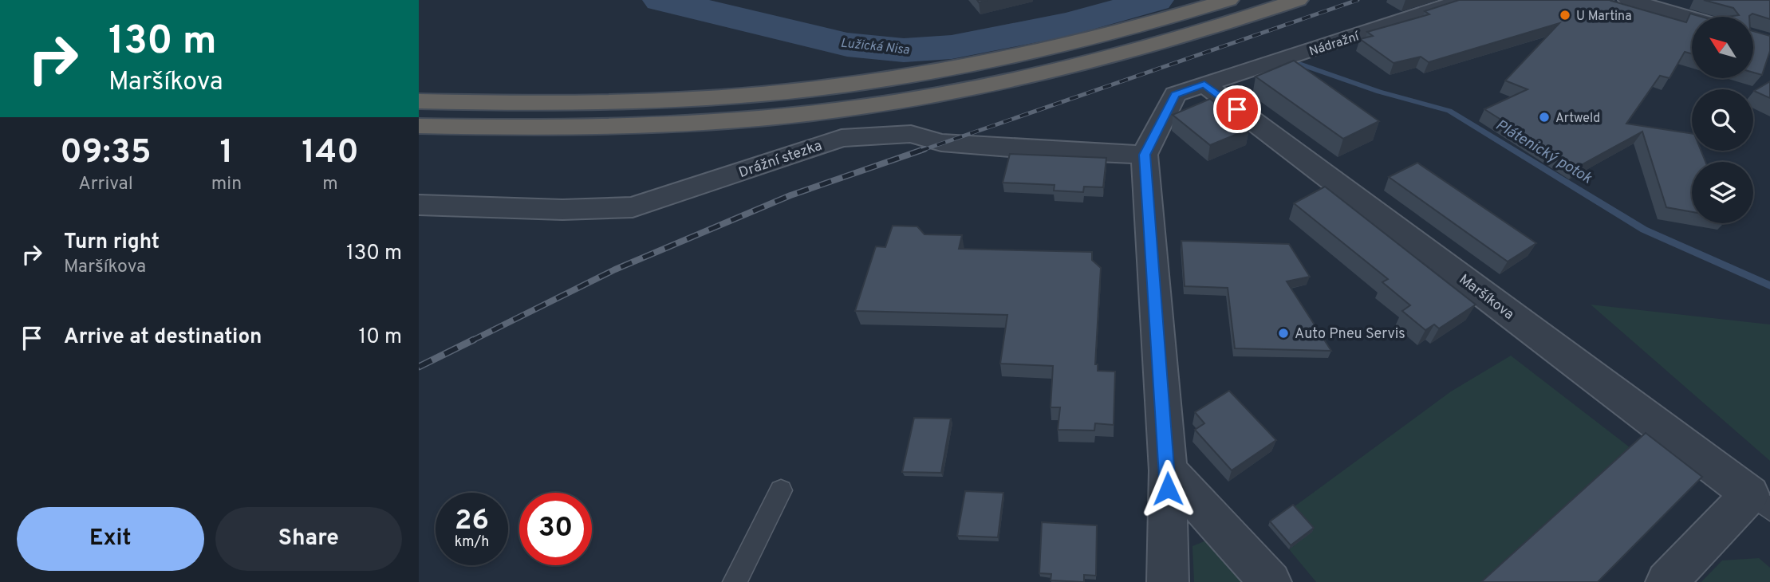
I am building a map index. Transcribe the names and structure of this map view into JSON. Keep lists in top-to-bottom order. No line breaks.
{"streets":{"street":["Nádražní","Drážní stezka","Maršíkova"]},"crossings":[["Nádražní","Drážní stezka"],["Nádražní","Maršíkova"]],"water":["Lužická Nisa","Plátenický potok"],"places":["U Martina","Artweld","Auto Pneu Servis"],"north":"top left","page":{"turn":["130 m","Maršíkova"],"eta":["09:35","Arrival","1","min","140","m"],"list":[{"name":"Turn right","note":"Maršíkova","value":"130 m"},{"name":"Arrive at destination","value":"10 m"}],"speed":"26 km/h","limit":"30","buttons":["Exit","Share"]}}
